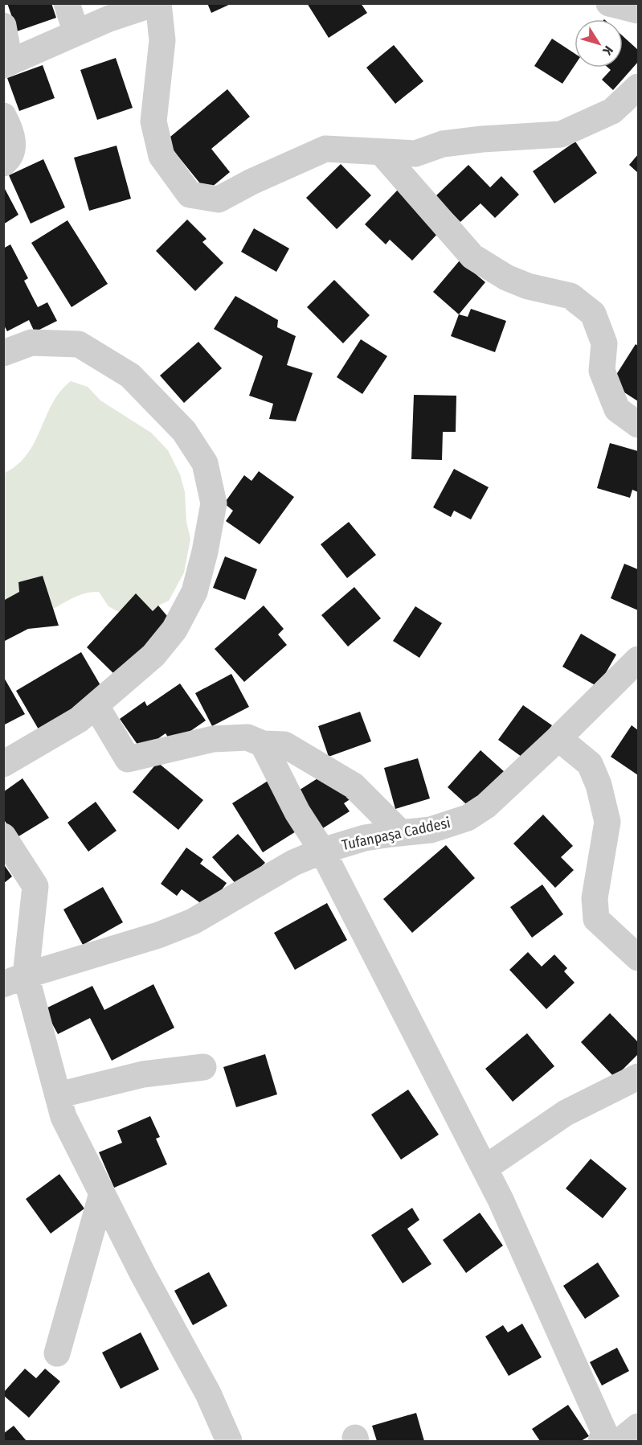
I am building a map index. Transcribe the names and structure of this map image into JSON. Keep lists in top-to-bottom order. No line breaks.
{"streets":{"street":["Tufanpaşa Caddesi"]},"north":"bottom right"}
